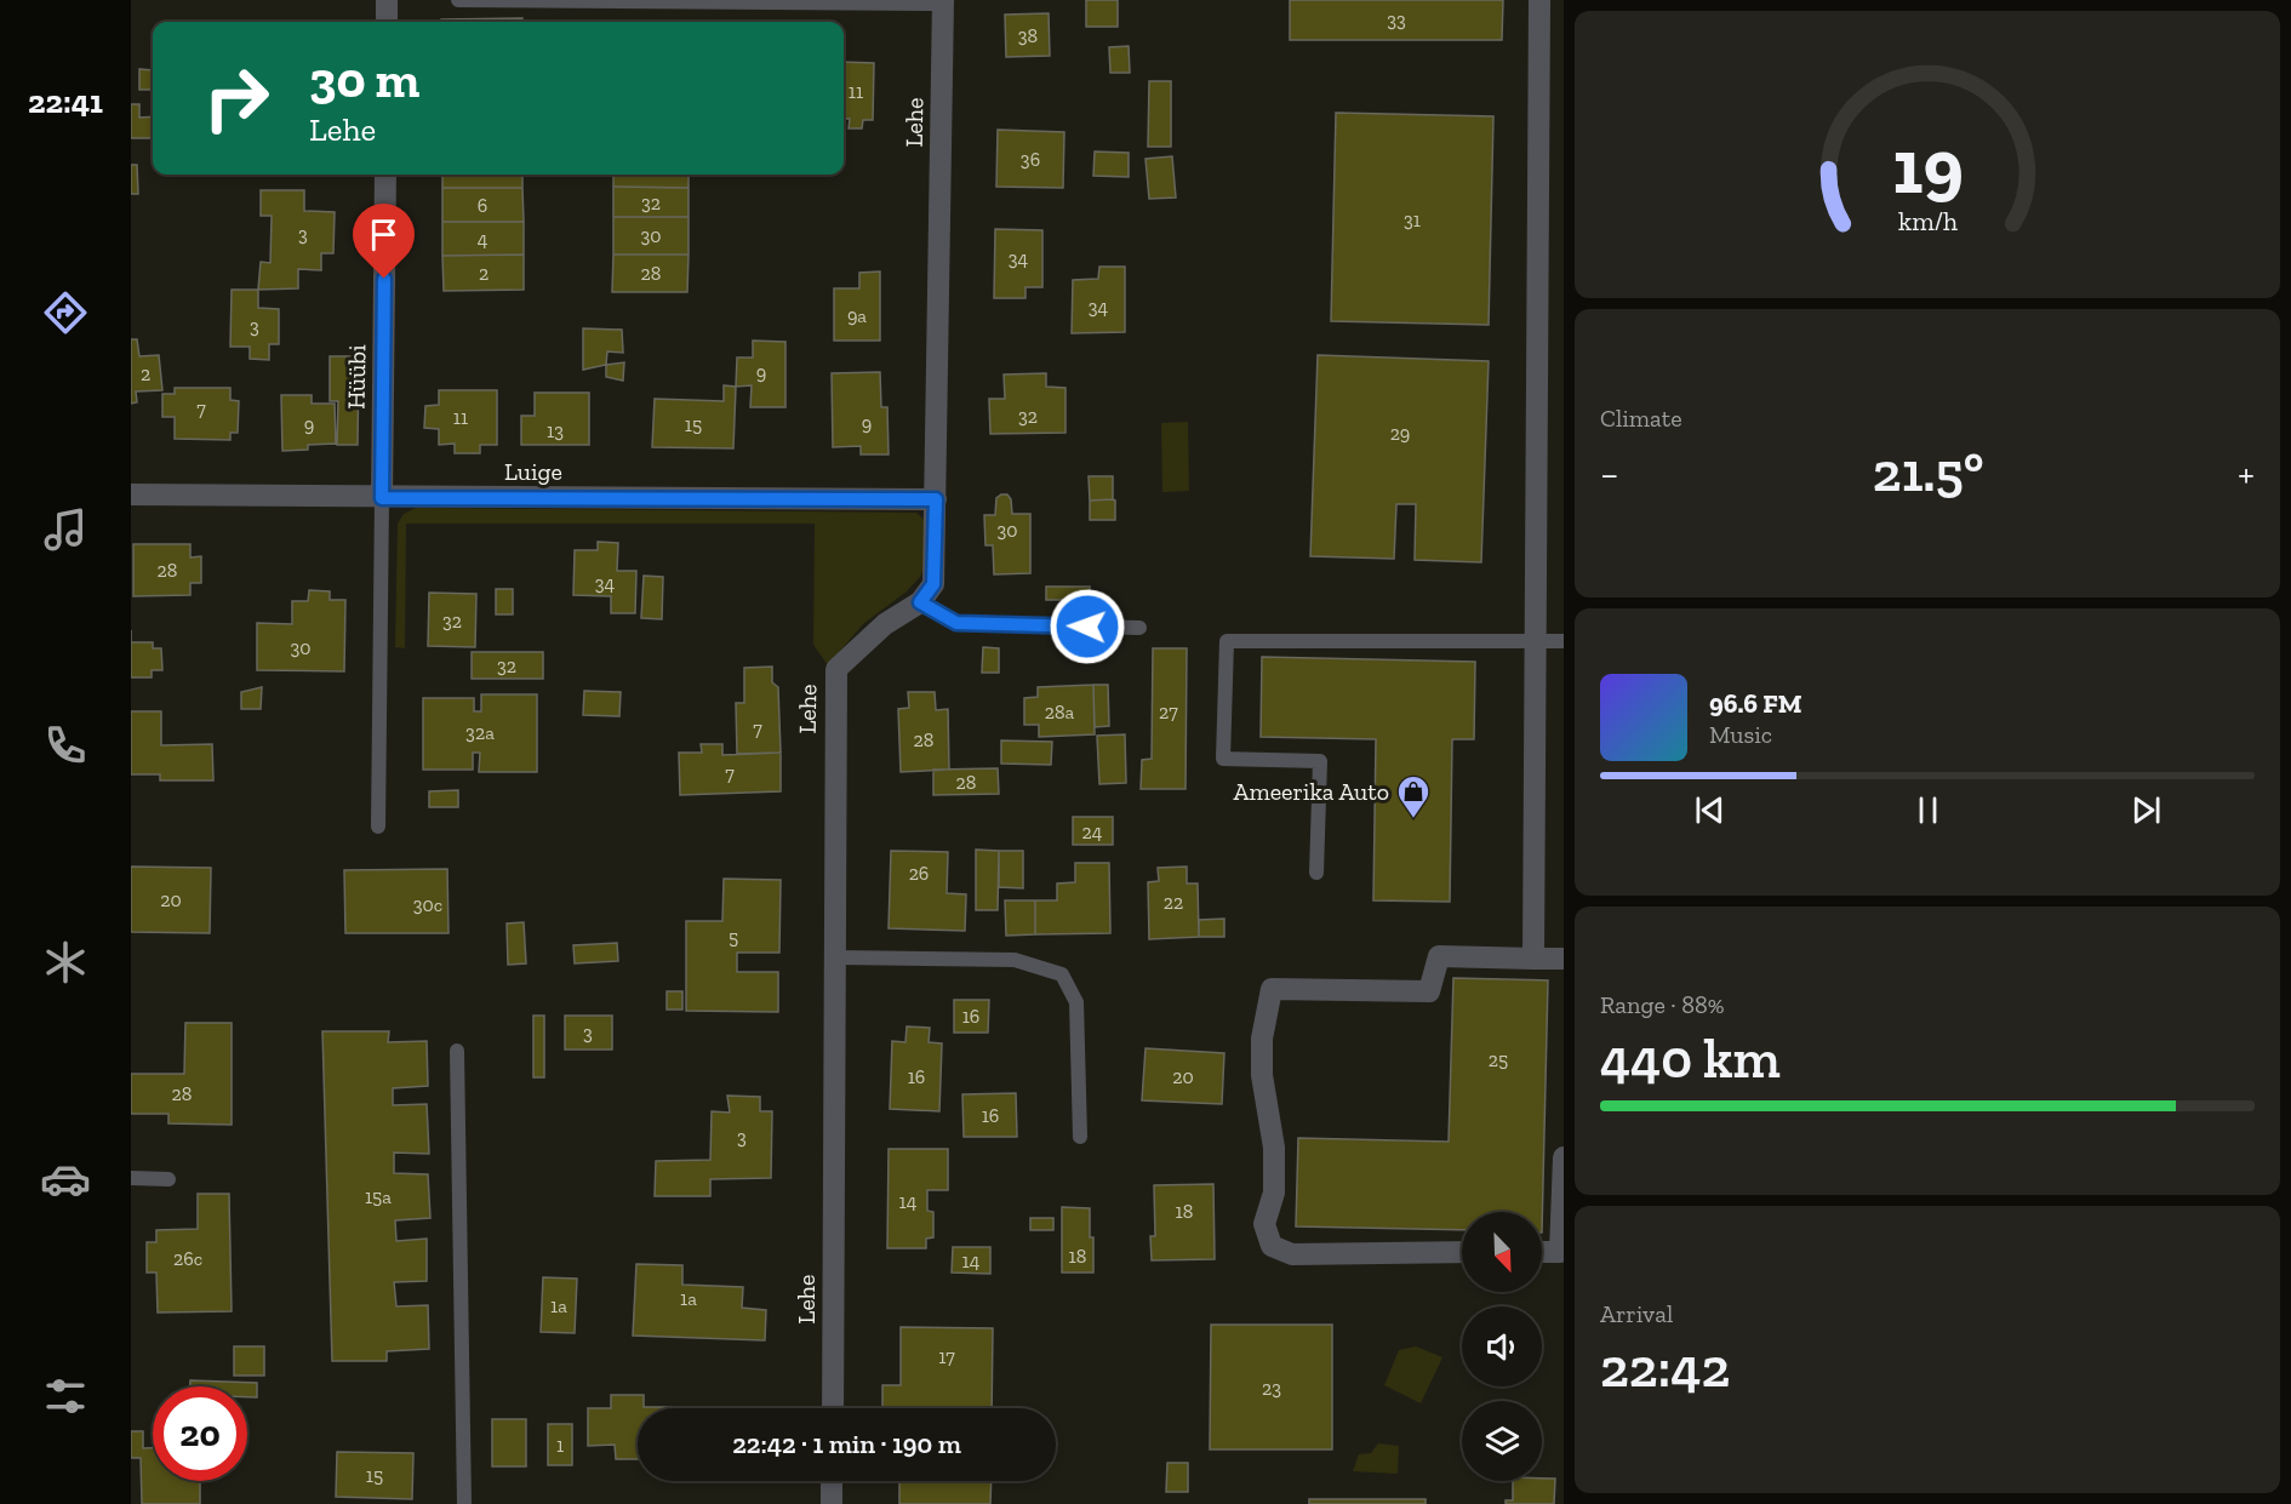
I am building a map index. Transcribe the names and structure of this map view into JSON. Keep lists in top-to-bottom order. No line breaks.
{"streets":{"street":["Lehe","Hüübi","Luige"]},"crossings":[["Lehe","Luige"],["Hüübi","Luige"]],"places":{"shop":["Ameerika Auto"]},"house_numbers":["33","38","11","36","32","6","31","3","30","4","34","2","28","34","9a","3","9","2","7","32","11","9","9","15","13","29","30","28","34","32","30","32","28a","27","7","32a","28","7","28","24","26","20","22","30c","5","16","3","25","16","20","28","16","3","15a","14","18","18","26c","14","1a","1a","17","23","1","15"],"north":"bottom right","page":{"tabs":"22:41","turn":["30 m","Lehe"],"tile":["Climate",["Range · 88%","440 km"],["Arrival","22:42"]],"heat":["−","21.5°","+"],"song":["96.6 FM","Music"],"limit":"20","trip":"22:42 · 1 min · 190 m","gauge":["19","km/h"]}}
